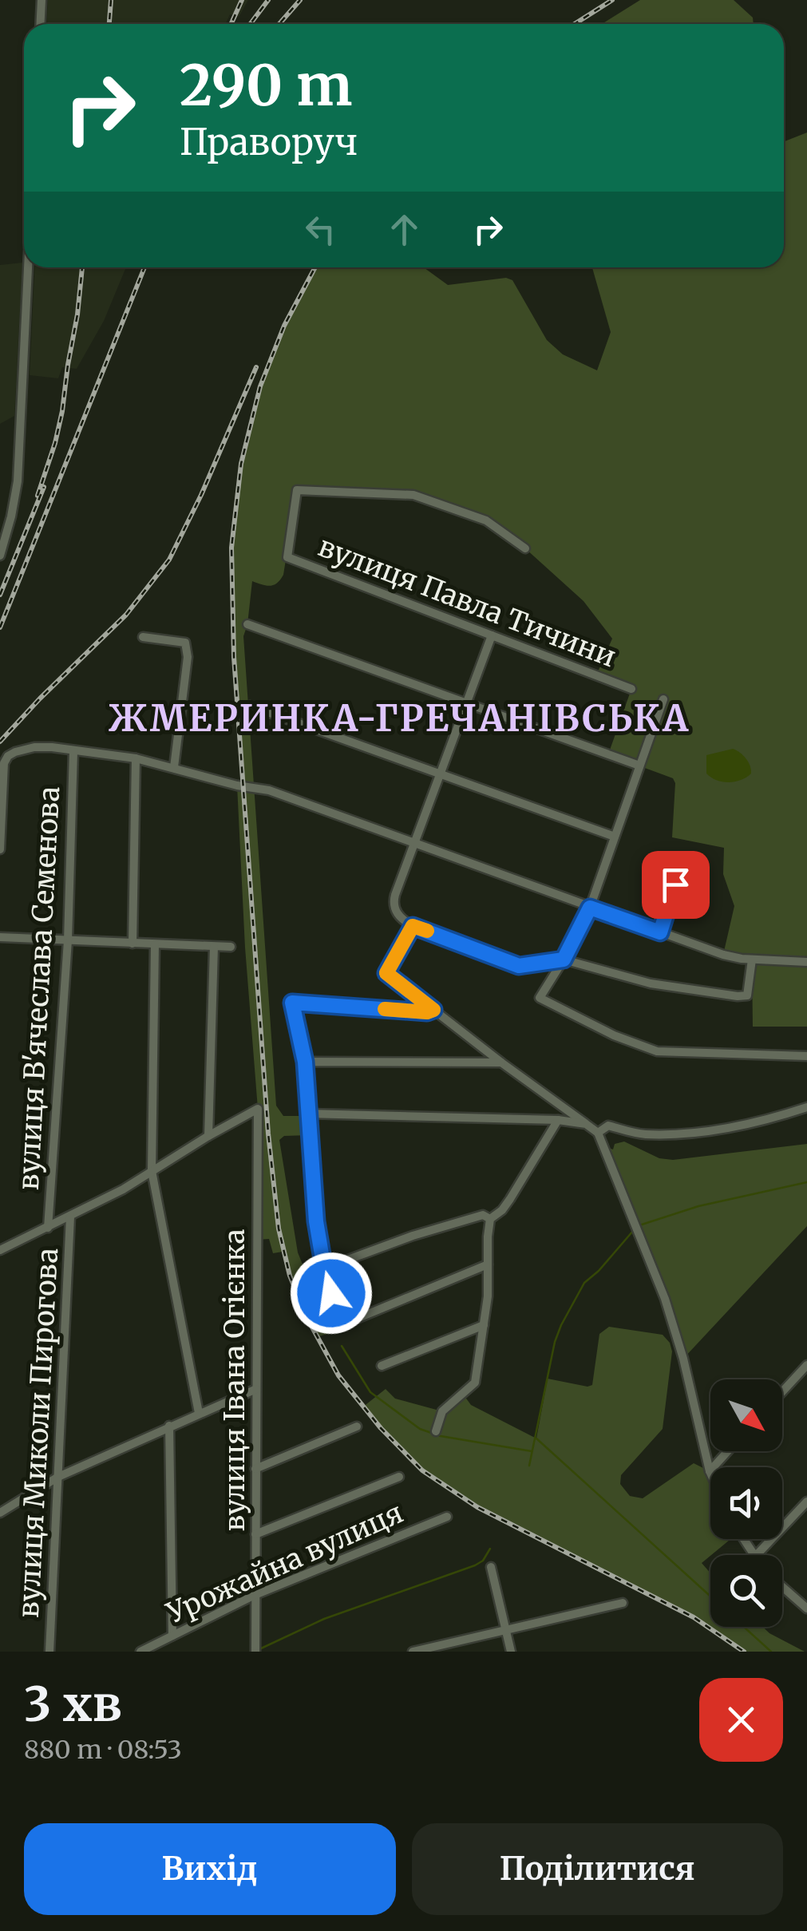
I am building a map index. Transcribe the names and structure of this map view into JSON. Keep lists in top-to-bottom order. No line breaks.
{"streets":{"street":["вулиця Павла Тичини","вулиця В'ячеслава Семенова","вулиця Івана Огієнка","вулиця Миколи Пирогова","Урожайна вулиця"]},"crossings":[["вулиця Івана Огієнка","Урожайна вулиця"]],"districts":["ЖМЕРИНКА-ГРЕЧАНІВСЬКА"],"north":"bottom right","page":{"turn":["290 m","Праворуч"],"heading":["3 хв","880 m · 08:53"],"buttons":["Вихід","Поділитися"]}}
